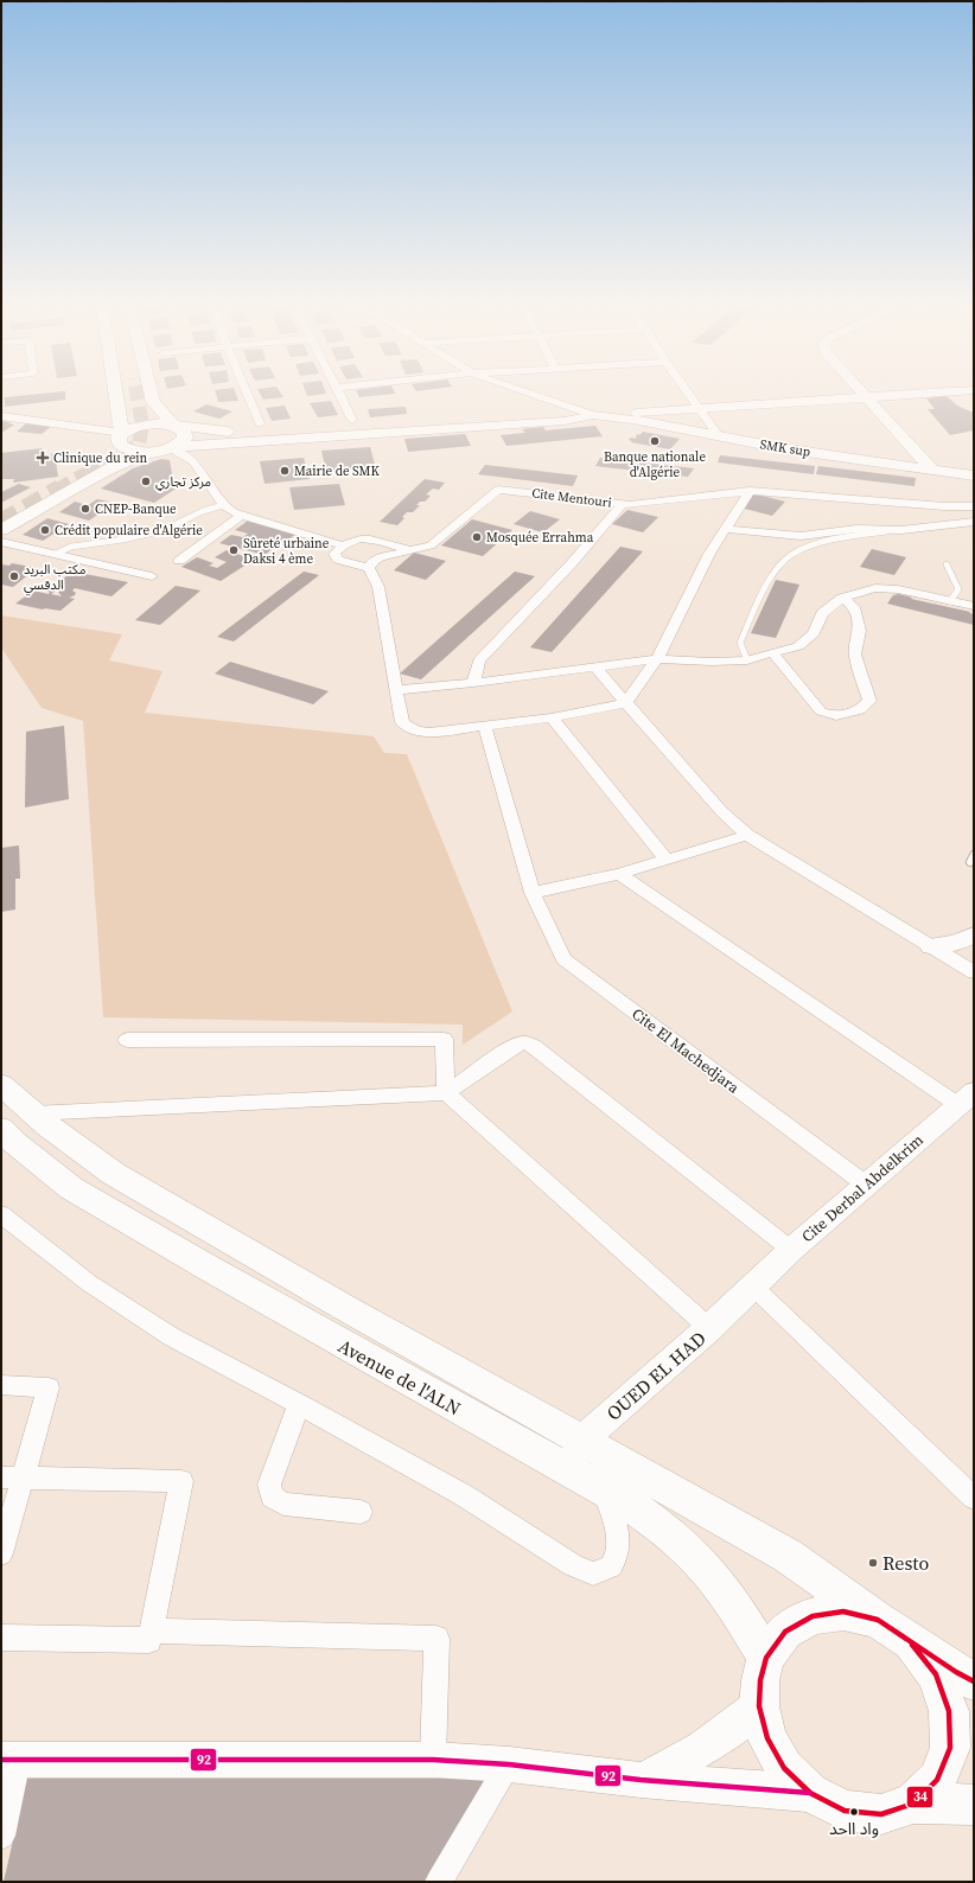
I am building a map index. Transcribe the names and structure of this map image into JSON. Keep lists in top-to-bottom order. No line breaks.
{"streets":{"main road":["SMK sup","Cite Derbal Abdelkrim","OUED EL HAD","Avenue de l'ALN"],"street":["Cite Mentouri","Cite El Machedjara"]},"crossings":[["Cite El Machedjara","Cite Derbal Abdelkrim"],["Cite Derbal Abdelkrim","OUED EL HAD"],["OUED EL HAD","Avenue de l'ALN"]],"places":{"other":["Banque nationale d'Algérie","Mairie de SMK","مركز تجاري","CNEP-Banque","Crédit populaire d'Algérie","Mosquée Errahma","Sûreté urbaine Daksi 4 ème","مكتب البريد الدقسي","Resto","واد ااحد"],"health":["Clinique du rein"]},"lines":["transit line 34","transit line 92"]}
